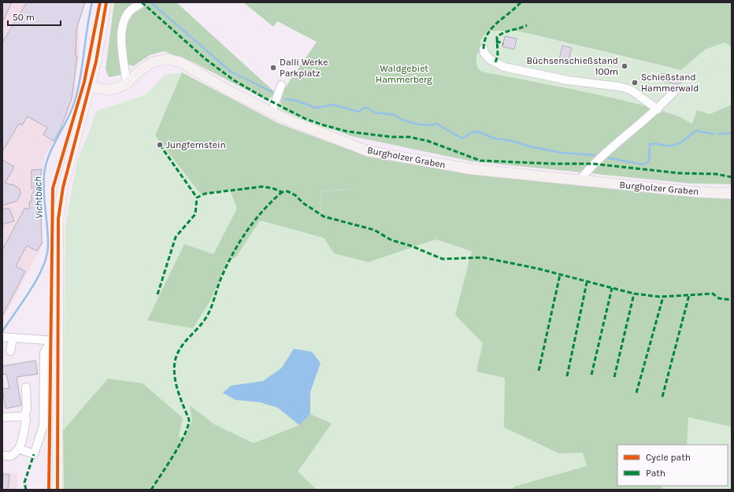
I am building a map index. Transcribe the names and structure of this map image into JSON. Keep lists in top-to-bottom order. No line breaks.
{"streets":{"main road":["Burgholzer Graben"]},"water":["Vichtbach"],"parks":["Waldgebiet Hammerberg"],"places":["Büchsenschießstand 100m","Dalli Werke Parkplatz","Schießstand Hammerwald","Jungfernstein"],"legend":["Cycle path","Path"],"scale_bar":"50 m"}
